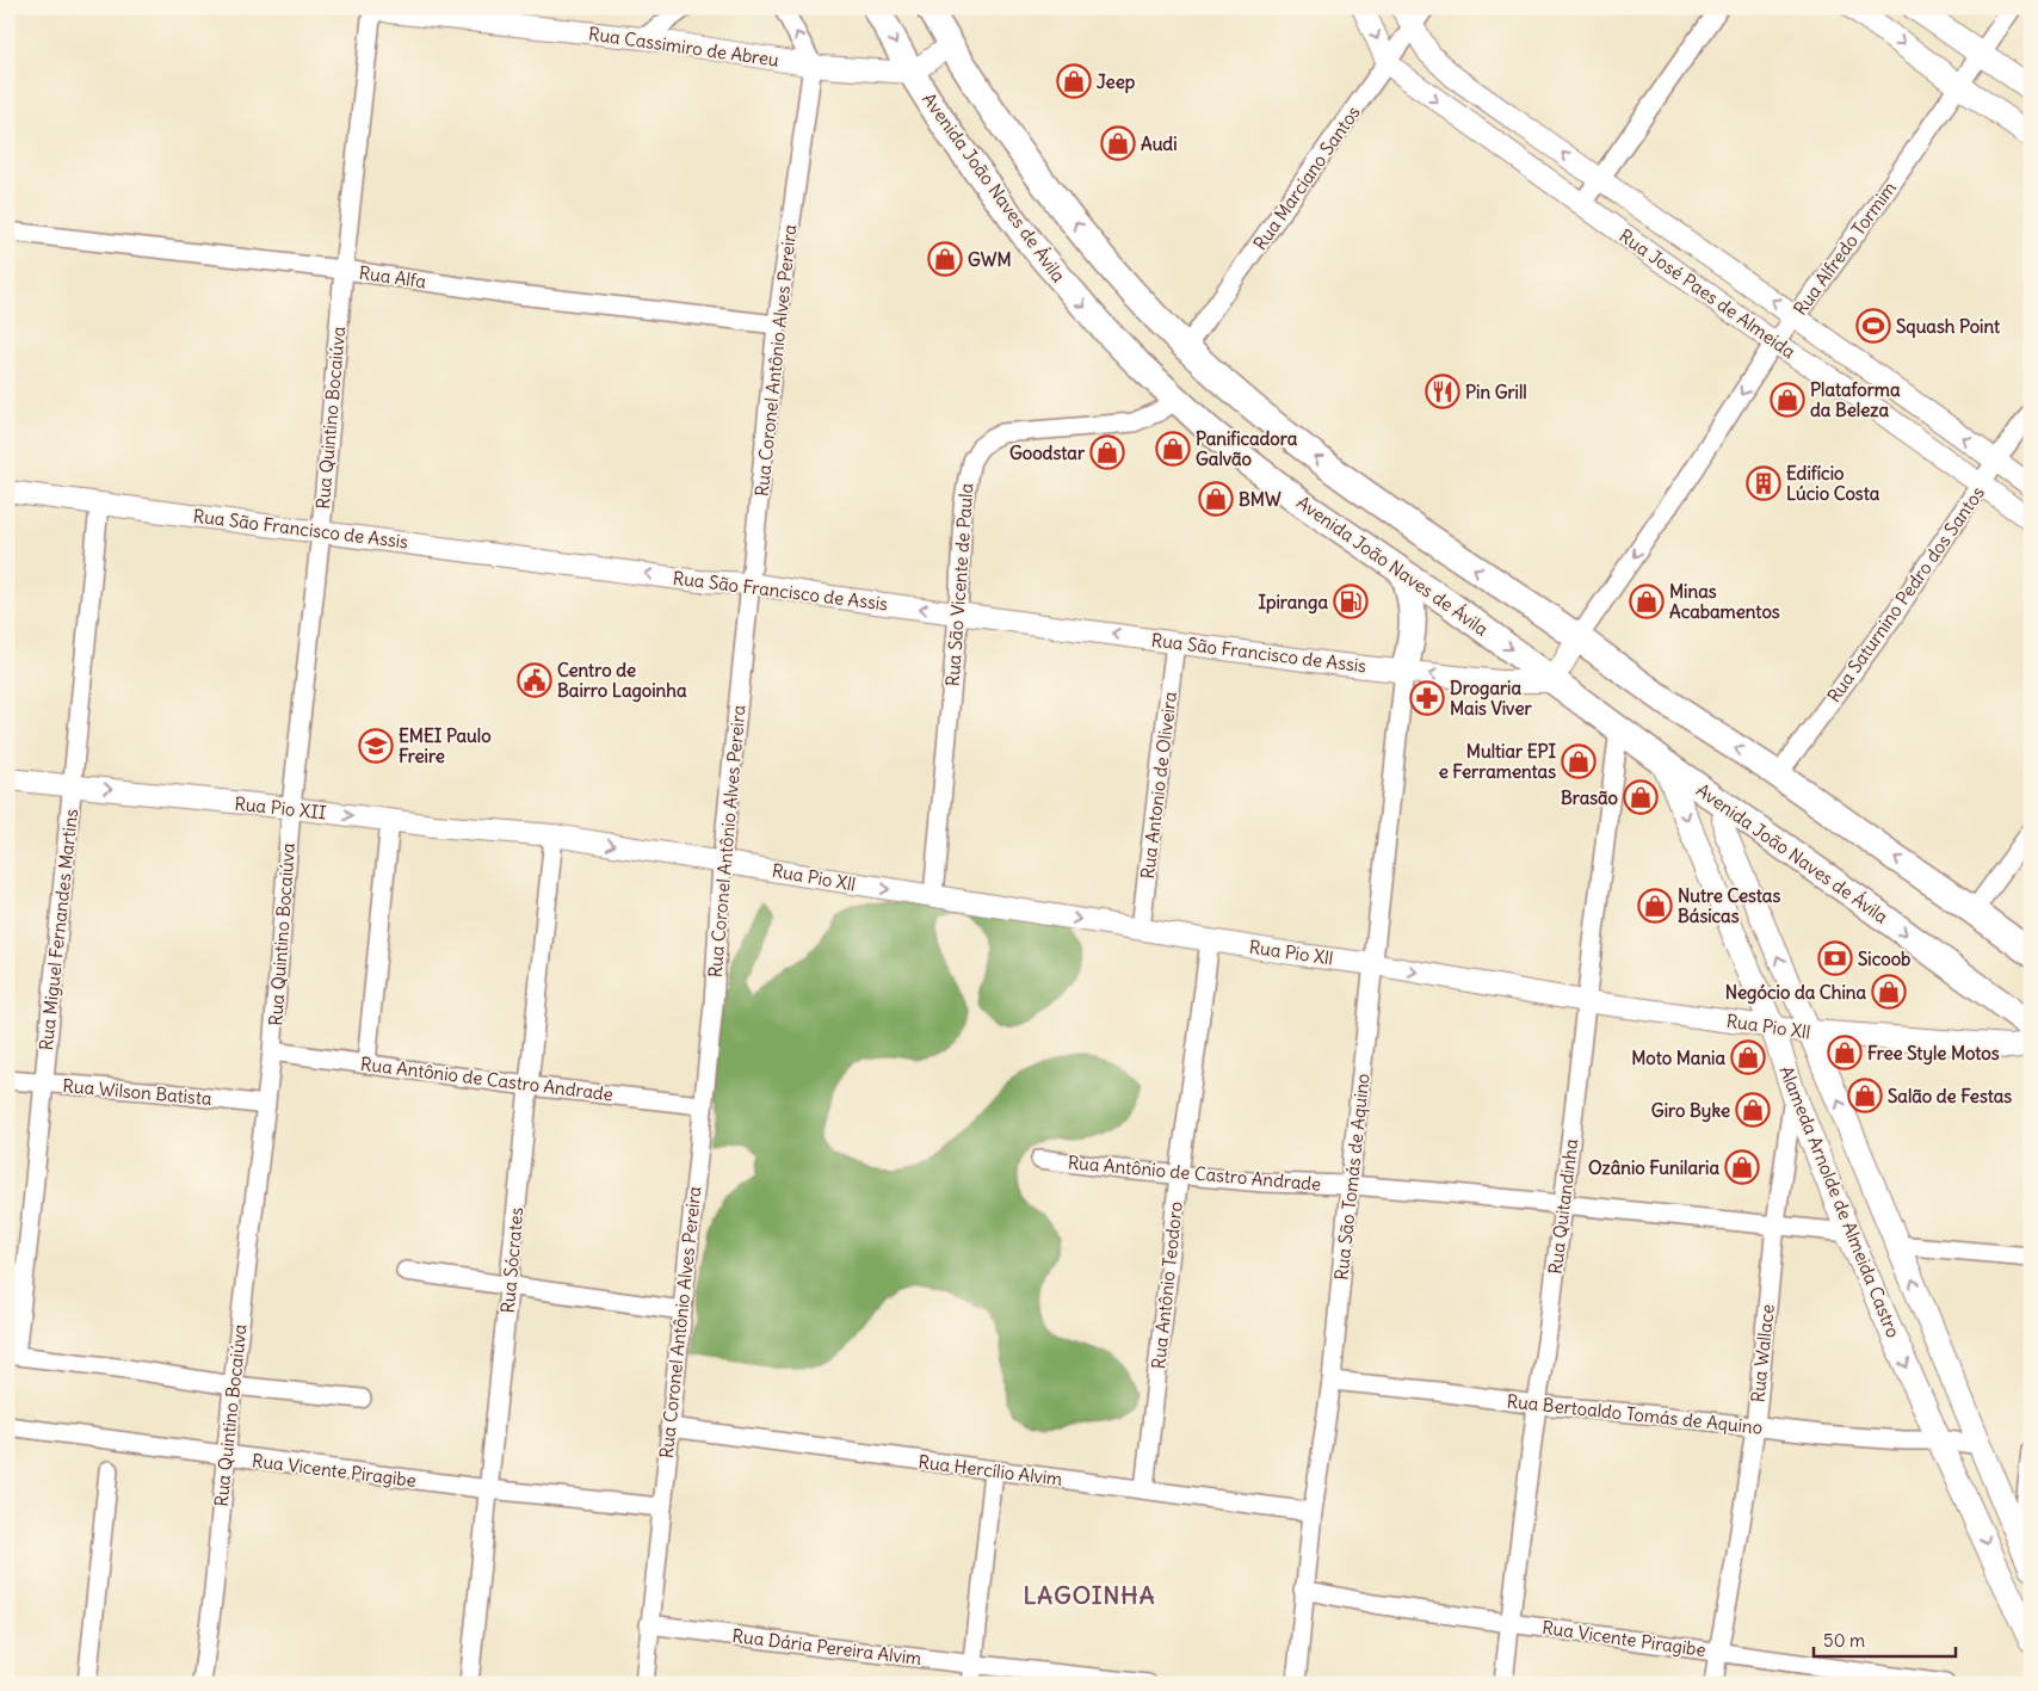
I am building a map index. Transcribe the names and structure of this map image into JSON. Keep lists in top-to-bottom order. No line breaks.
{"streets":{"main road":["Avenida João Naves de Ávila","Rua Pio Xll","Alameda Arnolde de Almeida Castro"],"street":["Rua Cassimiro de Abreu","Rua Marciano Santos","Rua Alfredo Tormim","Rua Alfa","Rua José Paes de Almeida","Rua Coronel Antônio Alves Pereira","Rua Quintino Bocaiúva","Rua São Francisco de Assis","Rua São Vicente de Paula","Rua Saturnino Pedro dos Santos","Rua Antonio de Oliveira","Rua Pio XII","Rua Miguel Fernandes Martins","Rua Antônio de Castro Andrade","Rua Wilson Batista","Rua São Tomás de Aquino","Rua Quitandinha","Rua Sócrates","Rua Antônio Teodoro","Rua Wallace","Rua Bertoaldo Tomás de Aquino","Rua Vicente Piragibe","Rua Hercílio Alvim","Rua Dária Pereira Alvim"]},"crossings":[["Rua Cassimiro de Abreu","Avenida João Naves de Ávila"],["Rua Cassimiro de Abreu","Rua Coronel Antônio Alves Pereira"],["Rua Cassimiro de Abreu","Rua Quintino Bocaiúva"],["Rua Marciano Santos","Rua José Paes de Almeida"],["Avenida João Naves de Ávila","Rua São Francisco de Assis"],["Avenida João Naves de Ávila","Rua São Vicente de Paula"],["Avenida João Naves de Ávila","Alameda Arnolde de Almeida Castro"],["Avenida João Naves de Ávila","Rua Quitandinha"],["Rua Alfredo Tormim","Rua José Paes de Almeida"],["Rua Alfa","Rua Coronel Antônio Alves Pereira"],["Rua Alfa","Rua Quintino Bocaiúva"],["Rua José Paes de Almeida","Rua Saturnino Pedro dos Santos"],["Rua Coronel Antônio Alves Pereira","Rua São Francisco de Assis"],["Rua Coronel Antônio Alves Pereira","Rua Pio Xll"],["Rua Coronel Antônio Alves Pereira","Rua Antônio de Castro Andrade"],["Rua Coronel Antônio Alves Pereira","Rua Vicente Piragibe"],["Rua Coronel Antônio Alves Pereira","Rua Hercílio Alvim"],["Rua Coronel Antônio Alves Pereira","Rua Dária Pereira Alvim"],["Rua Quintino Bocaiúva","Rua São Francisco de Assis"],["Rua Quintino Bocaiúva","Rua Pio XII"],["Rua Quintino Bocaiúva","Rua Antônio de Castro Andrade"],["Rua Quintino Bocaiúva","Rua Wilson Batista"],["Rua Quintino Bocaiúva","Rua Vicente Piragibe"],["Rua São Francisco de Assis","Rua São Vicente de Paula"],["Rua São Francisco de Assis","Rua Antonio de Oliveira"],["Rua São Francisco de Assis","Rua Miguel Fernandes Martins"],["Rua São Francisco de Assis","Rua São Tomás de Aquino"],["Rua São Vicente de Paula","Rua Pio Xll"],["Rua Antonio de Oliveira","Rua Pio Xll"],["Rua Pio XII","Rua Pio Xll"],["Rua Pio XII","Rua Miguel Fernandes Martins"],["Rua Pio XII","Rua Sócrates"],["Rua Pio Xll","Rua São Tomás de Aquino"],["Rua Pio Xll","Alameda Arnolde de Almeida Castro"],["Rua Pio Xll","Rua Quitandinha"],["Rua Pio Xll","Rua Sócrates"],["Rua Pio Xll","Rua Antônio Teodoro"],["Rua Miguel Fernandes Martins","Rua Wilson Batista"],["Rua Antônio de Castro Andrade","Rua São Tomás de Aquino"],["Rua Antônio de Castro Andrade","Alameda Arnolde de Almeida Castro"],["Rua Antônio de Castro Andrade","Rua Quitandinha"],["Rua Antônio de Castro Andrade","Rua Sócrates"],["Rua Antônio de Castro Andrade","Rua Antônio Teodoro"],["Rua Antônio de Castro Andrade","Rua Wallace"],["Rua São Tomás de Aquino","Rua Bertoaldo Tomás de Aquino"],["Rua São Tomás de Aquino","Rua Vicente Piragibe"],["Rua São Tomás de Aquino","Rua Hercílio Alvim"],["Alameda Arnolde de Almeida Castro","Rua Wallace"],["Alameda Arnolde de Almeida Castro","Rua Bertoaldo Tomás de Aquino"],["Rua Quitandinha","Rua Bertoaldo Tomás de Aquino"],["Rua Quitandinha","Rua Vicente Piragibe"],["Rua Sócrates","Rua Vicente Piragibe"],["Rua Antônio Teodoro","Rua Hercílio Alvim"],["Rua Wallace","Rua Bertoaldo Tomás de Aquino"],["Rua Wallace","Rua Vicente Piragibe"]],"one_way":["Rua Alfredo Tormim","Rua São Francisco de Assis","Rua Pio XII","Rua Pio Xll"],"districts":["LAGOINHA"],"places":{"shop":["Jeep","Audi","GWM","Plataforma da Beleza","Panificadora Galvão","Goodstar","BMW","Minas Acabamentos","Multiar EPI e Ferramentas","Brasão","Nutre Cestas Básicas","Negócio da China","Free Style Motos","Moto Mania","Salão de Festas","Giro Byke","Ozânio Funilaria"],"sports":["Squash Point"],"restaurant":["Pin Grill"],"building":["Edifício Lúcio Costa"],"fuel station":["Ipiranga"],"public building":["Centro de Bairro Lagoinha"],"pharmacy":["Drogaria Mais Viver"],"school or university":["EMEI Paulo Freire"],"bank":["Sicoob"]},"scale_bar":"50 m"}
